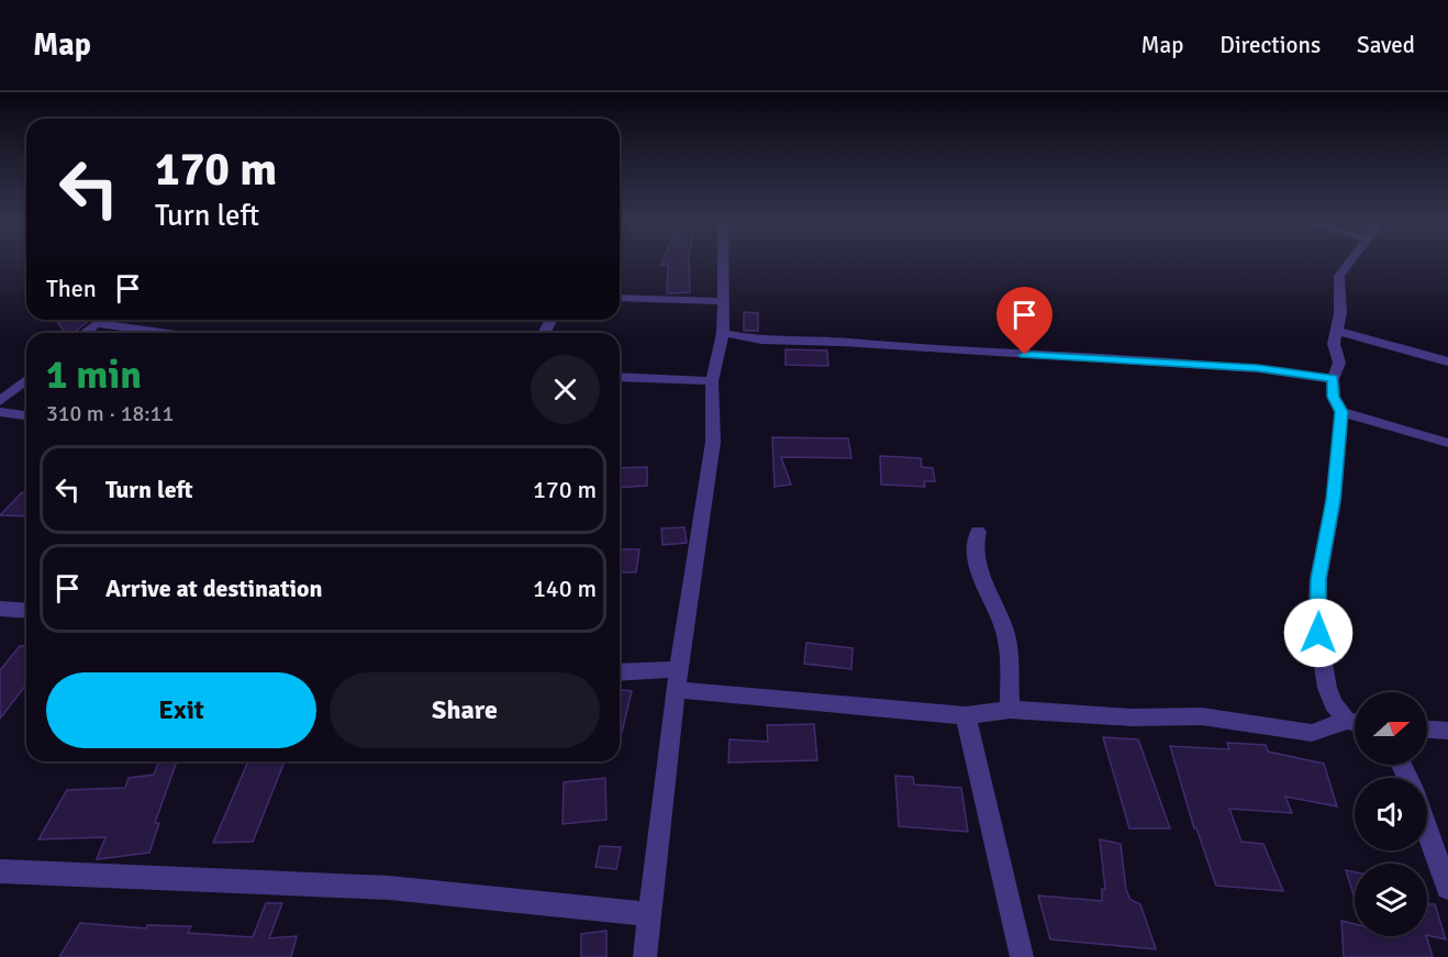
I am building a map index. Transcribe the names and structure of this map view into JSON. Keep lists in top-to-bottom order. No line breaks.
{"north":"right","page":{"header":"Map","nav":["Map","Directions","Saved"],"turn":["170 m","Turn left"],"then":"Then","heading":["1 min","310 m · 18:11"],"list":[{"name":"Turn left","value":"170 m"},{"name":"Arrive at destination","value":"140 m"}],"buttons":["Exit","Share"]}}
